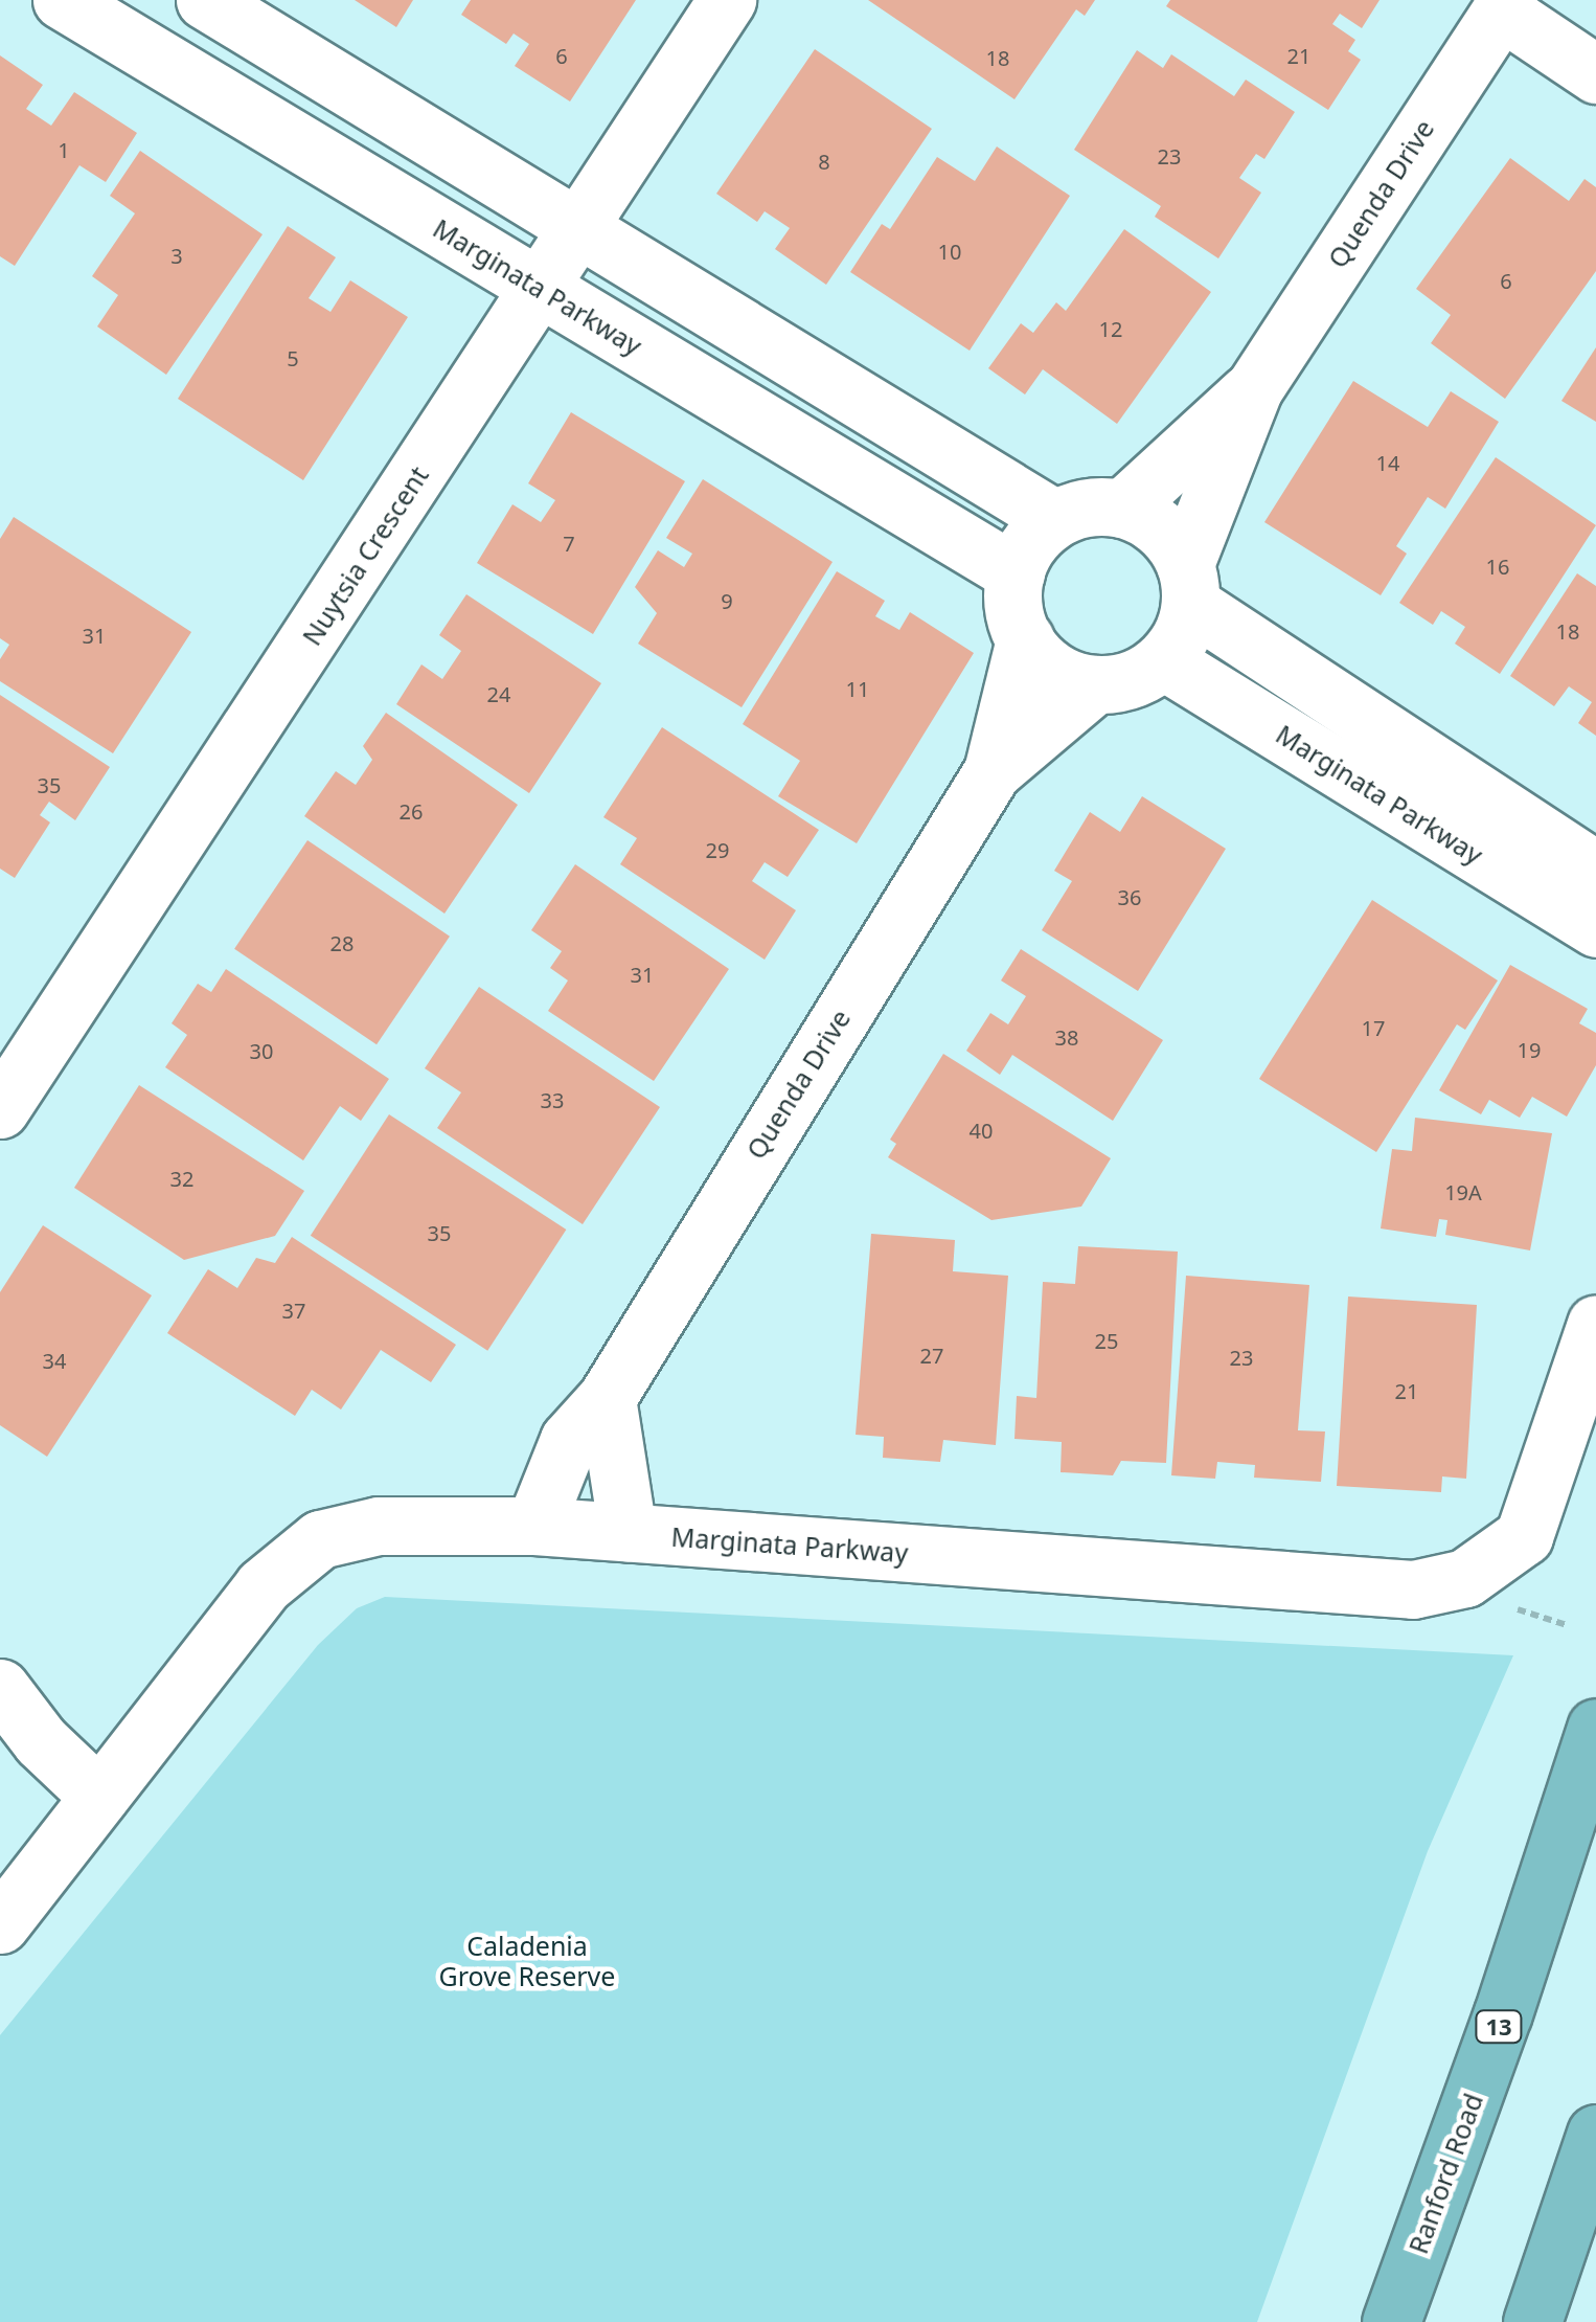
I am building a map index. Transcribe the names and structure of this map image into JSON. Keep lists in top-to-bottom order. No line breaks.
{"streets":{"main road":["13","Ranford Road"],"street":["Quenda Drive","Marginata Parkway","Nuytsia Crescent"]},"crossings":[["Quenda Drive","Marginata Parkway"],["Marginata Parkway","Nuytsia Crescent"]],"parks":["Caladenia Grove Reserve"],"house_numbers":["6","21","18","1","23","8","10","3","6","12","5","14","7","16","9","18","31","11","24","35","26","29","36","28","31","17","38","19","30","33","40","32","19A","35","37","25","27","23","34","21"]}
